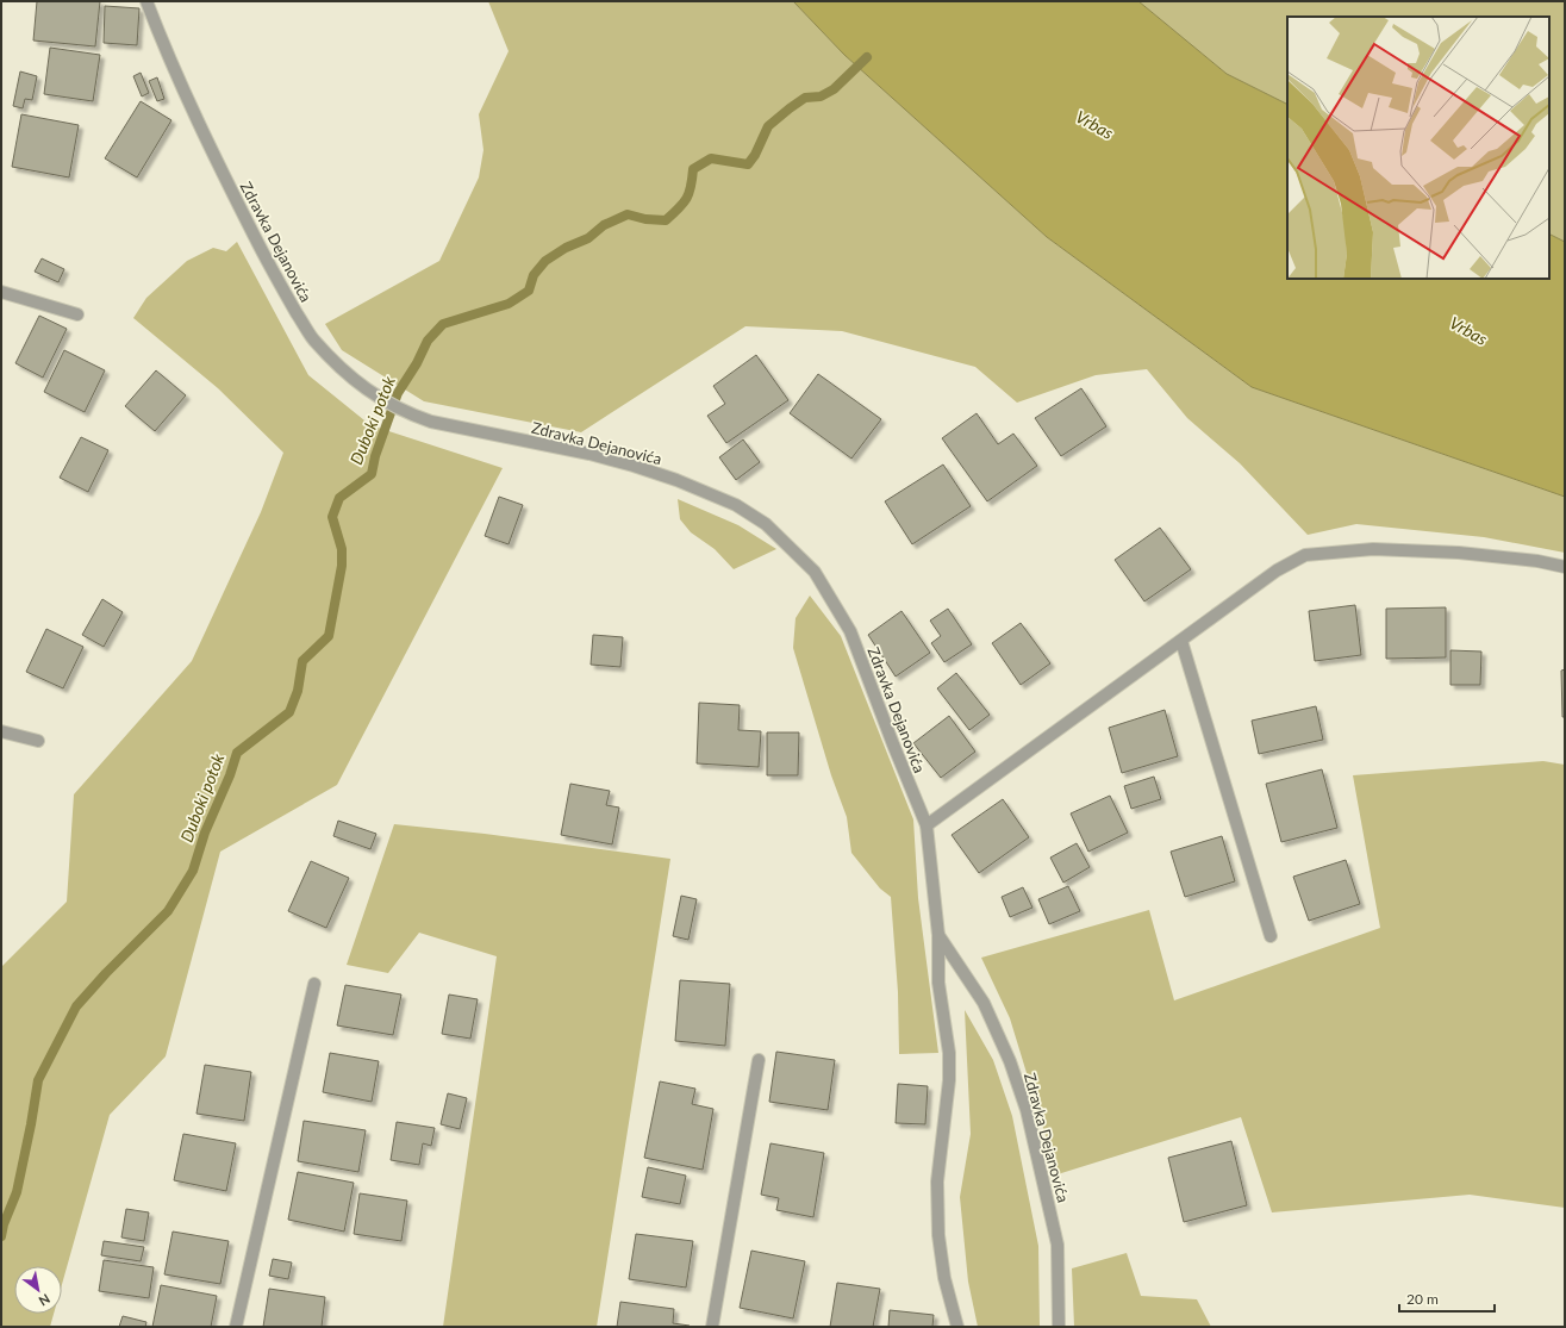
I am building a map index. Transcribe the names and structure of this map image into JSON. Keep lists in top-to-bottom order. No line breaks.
{"streets":{"street":["Zdravka Dejanovića"]},"water":["Vrbas","Duboki potok"],"scale_bar":"20 m","north":"bottom right"}
